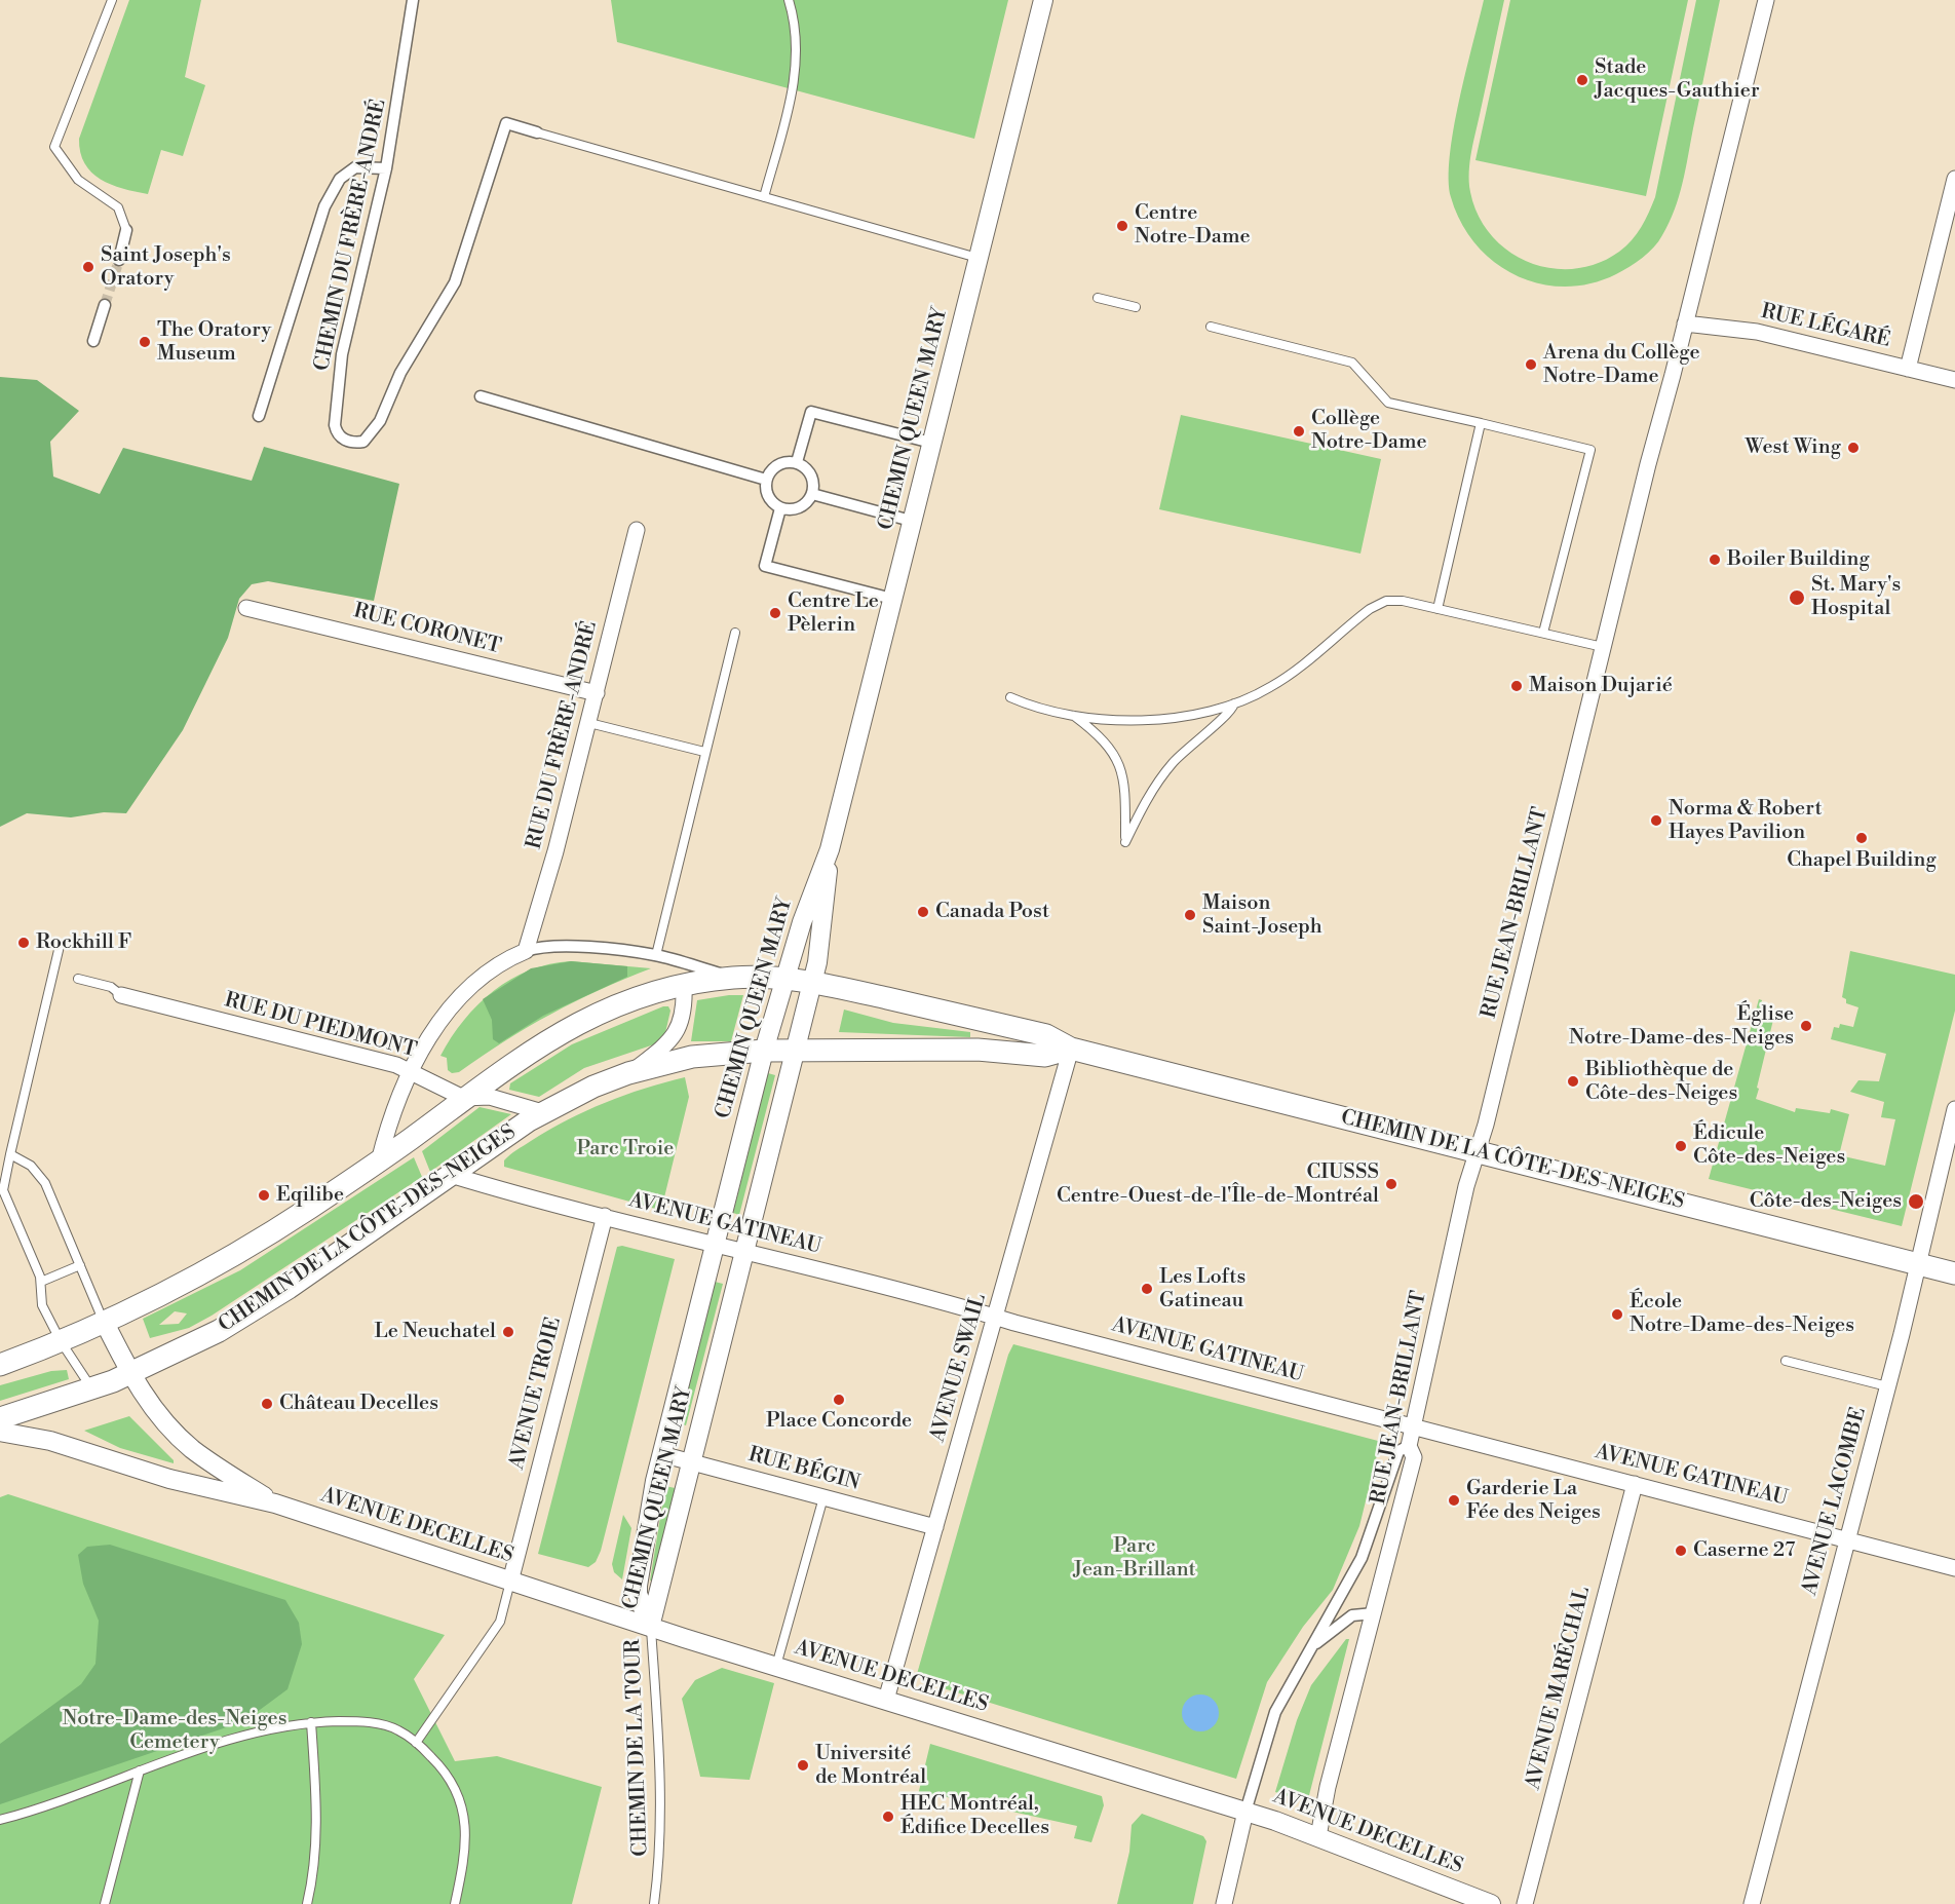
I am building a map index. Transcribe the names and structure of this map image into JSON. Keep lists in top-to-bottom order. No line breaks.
{"streets":{"main road":["CHEMIN DE LA CÔTE-DES-NEIGES"],"street":["CHEMIN DU FRÈRE-ANDRÉ","RUE LÉGARÉ","CHEMIN QUEEN MARY","RUE CORONET","RUE DU FRÈRE-ANDRÉ","RUE JEAN-BRILLANT","RUE DU PIEDMONT","AVENUE GATINEAU","AVENUE SWAIL","AVENUE TROIE","RUE BÉGIN","AVENUE LACOMBE","AVENUE DECELLES","AVENUE MARÉCHAL"],"lane":["CHEMIN DE LA TOUR"]},"crossings":[["RUE LÉGARÉ","RUE JEAN-BRILLANT"],["CHEMIN QUEEN MARY","CHEMIN DE LA CÔTE-DES-NEIGES"],["CHEMIN QUEEN MARY","AVENUE GATINEAU"],["CHEMIN QUEEN MARY","RUE BÉGIN"],["CHEMIN QUEEN MARY","AVENUE DECELLES"],["CHEMIN QUEEN MARY","CHEMIN DE LA TOUR"],["RUE CORONET","RUE DU FRÈRE-ANDRÉ"],["RUE DU FRÈRE-ANDRÉ","CHEMIN DE LA CÔTE-DES-NEIGES"],["RUE JEAN-BRILLANT","CHEMIN DE LA CÔTE-DES-NEIGES"],["RUE JEAN-BRILLANT","AVENUE GATINEAU"],["RUE JEAN-BRILLANT","AVENUE DECELLES"],["RUE DU PIEDMONT","CHEMIN DE LA CÔTE-DES-NEIGES"],["CHEMIN DE LA CÔTE-DES-NEIGES","AVENUE GATINEAU"],["CHEMIN DE LA CÔTE-DES-NEIGES","AVENUE SWAIL"],["CHEMIN DE LA CÔTE-DES-NEIGES","AVENUE LACOMBE"],["CHEMIN DE LA CÔTE-DES-NEIGES","AVENUE DECELLES"],["AVENUE GATINEAU","AVENUE SWAIL"],["AVENUE GATINEAU","AVENUE TROIE"],["AVENUE GATINEAU","AVENUE LACOMBE"],["AVENUE GATINEAU","AVENUE MARÉCHAL"],["AVENUE SWAIL","RUE BÉGIN"],["AVENUE SWAIL","AVENUE DECELLES"],["AVENUE TROIE","AVENUE DECELLES"],["AVENUE DECELLES","CHEMIN DE LA TOUR"]],"parks":["Parc Troie","Parc Jean-Brillant","Notre-Dame-des-Neiges Cemetery"],"places":["Stade Jacques-Gauthier","Centre Notre-Dame","Saint Joseph's Oratory","The Oratory Museum","Arena du Collège Notre-Dame","Collège Notre-Dame","West Wing","Boiler Building","St. Mary's Hospital","Centre Le Pèlerin","Maison Dujarié","Norma & Robert Hayes Pavilion","Chapel Building","Canada Post","Maison Saint-Joseph","Rockhill F","Église Notre-Dame-des-Neiges","Bibliothèque de Côte-des-Neiges","Édicule Côte-des-Neiges","CIUSSS Centre-Ouest-de-l'Île-de-Montréal","Eqilibe","Côte-des-Neiges","Les Lofts Gatineau","École Notre-Dame-des-Neiges","Le Neuchatel","Place Concorde","Château Decelles","Garderie La Fée des Neiges","Caserne 27","Université de Montréal","HEC Montréal, Édifice Decelles"]}
